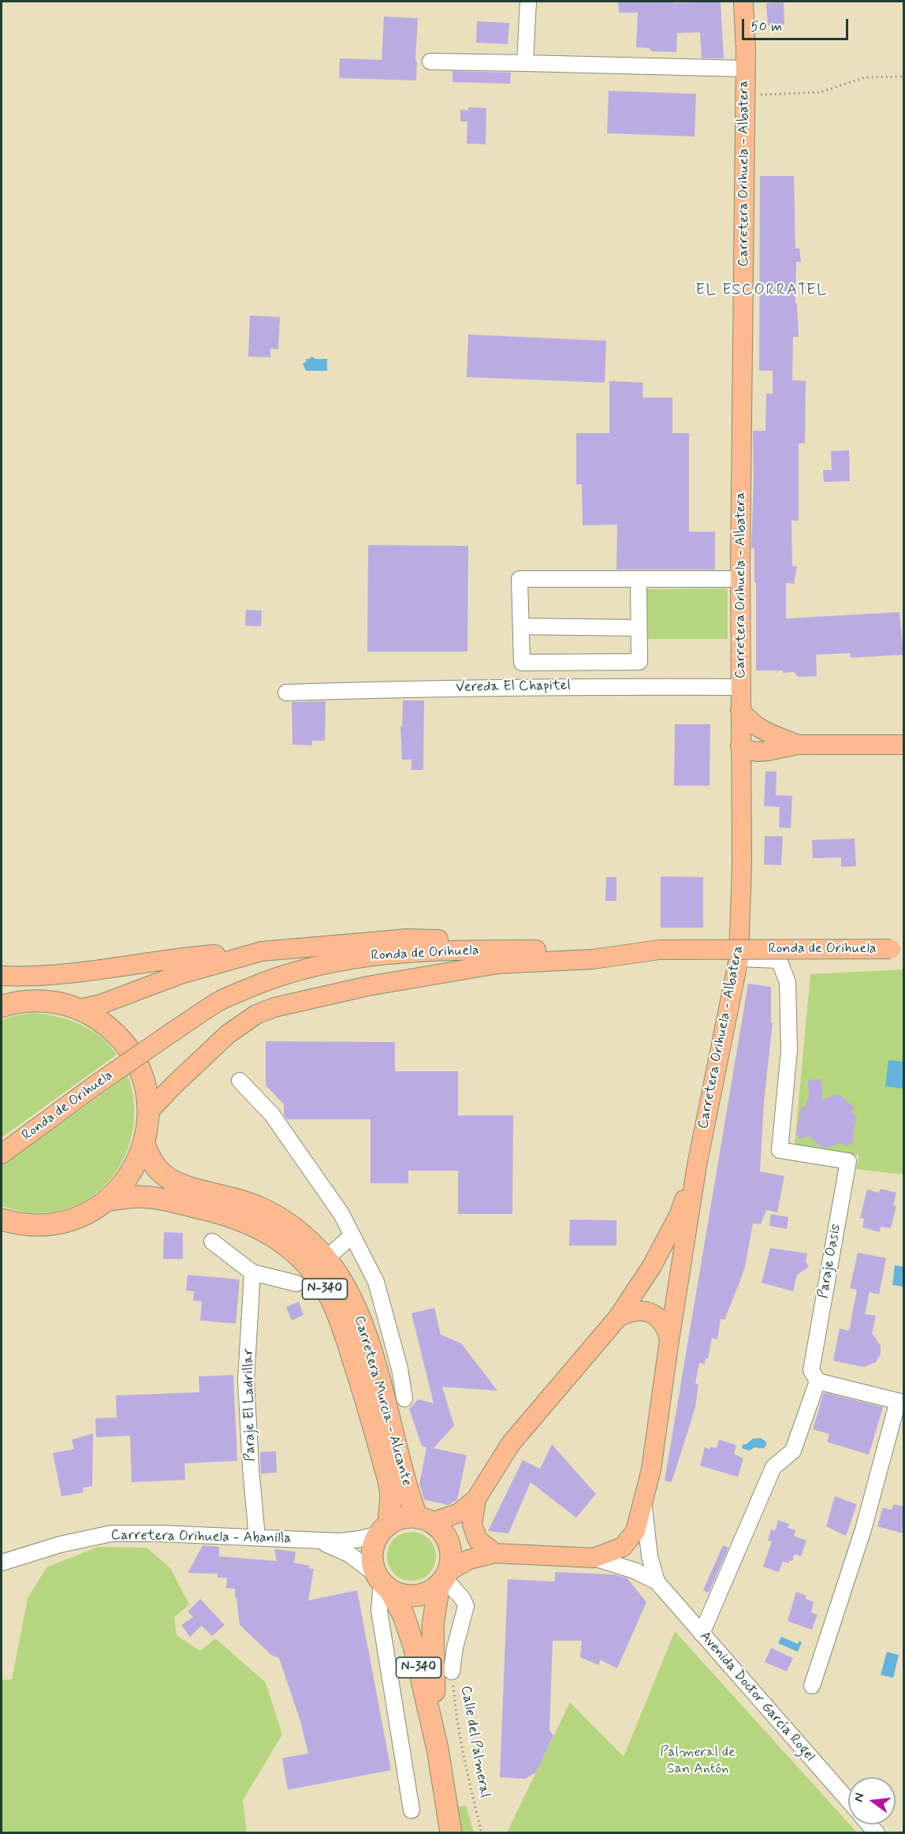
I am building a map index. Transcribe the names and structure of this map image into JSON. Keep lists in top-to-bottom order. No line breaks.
{"streets":{"highway":["N-340","Carretera Murcia - Alicante"],"main road":["Carretera Orihuela - Albatera","Ronda de Orihuela","Avenida Doctor García Rogel"],"street":["Vereda El Chapitel","Paraje Oasis","Paraje El Ladrillar","Carretera Orihuela - Abanilla"],"path":["Calle del Palmeral"]},"crossings":[["Carretera Orihuela - Albatera","Vereda El Chapitel"],["Carretera Orihuela - Albatera","Paraje Oasis"],["N-340","Carretera Murcia - Alicante"],["N-340","Carretera Orihuela - Abanilla"],["N-340","Avenida Doctor García Rogel"],["Carretera Murcia - Alicante","Carretera Orihuela - Abanilla"],["Carretera Murcia - Alicante","Avenida Doctor García Rogel"],["Paraje El Ladrillar","Carretera Orihuela - Abanilla"],["Carretera Orihuela - Abanilla","Avenida Doctor García Rogel"]],"districts":["EL ESCORRATEL"],"parks":["Palmeral de San Antón"],"scale_bar":"50 m","north":"left"}
